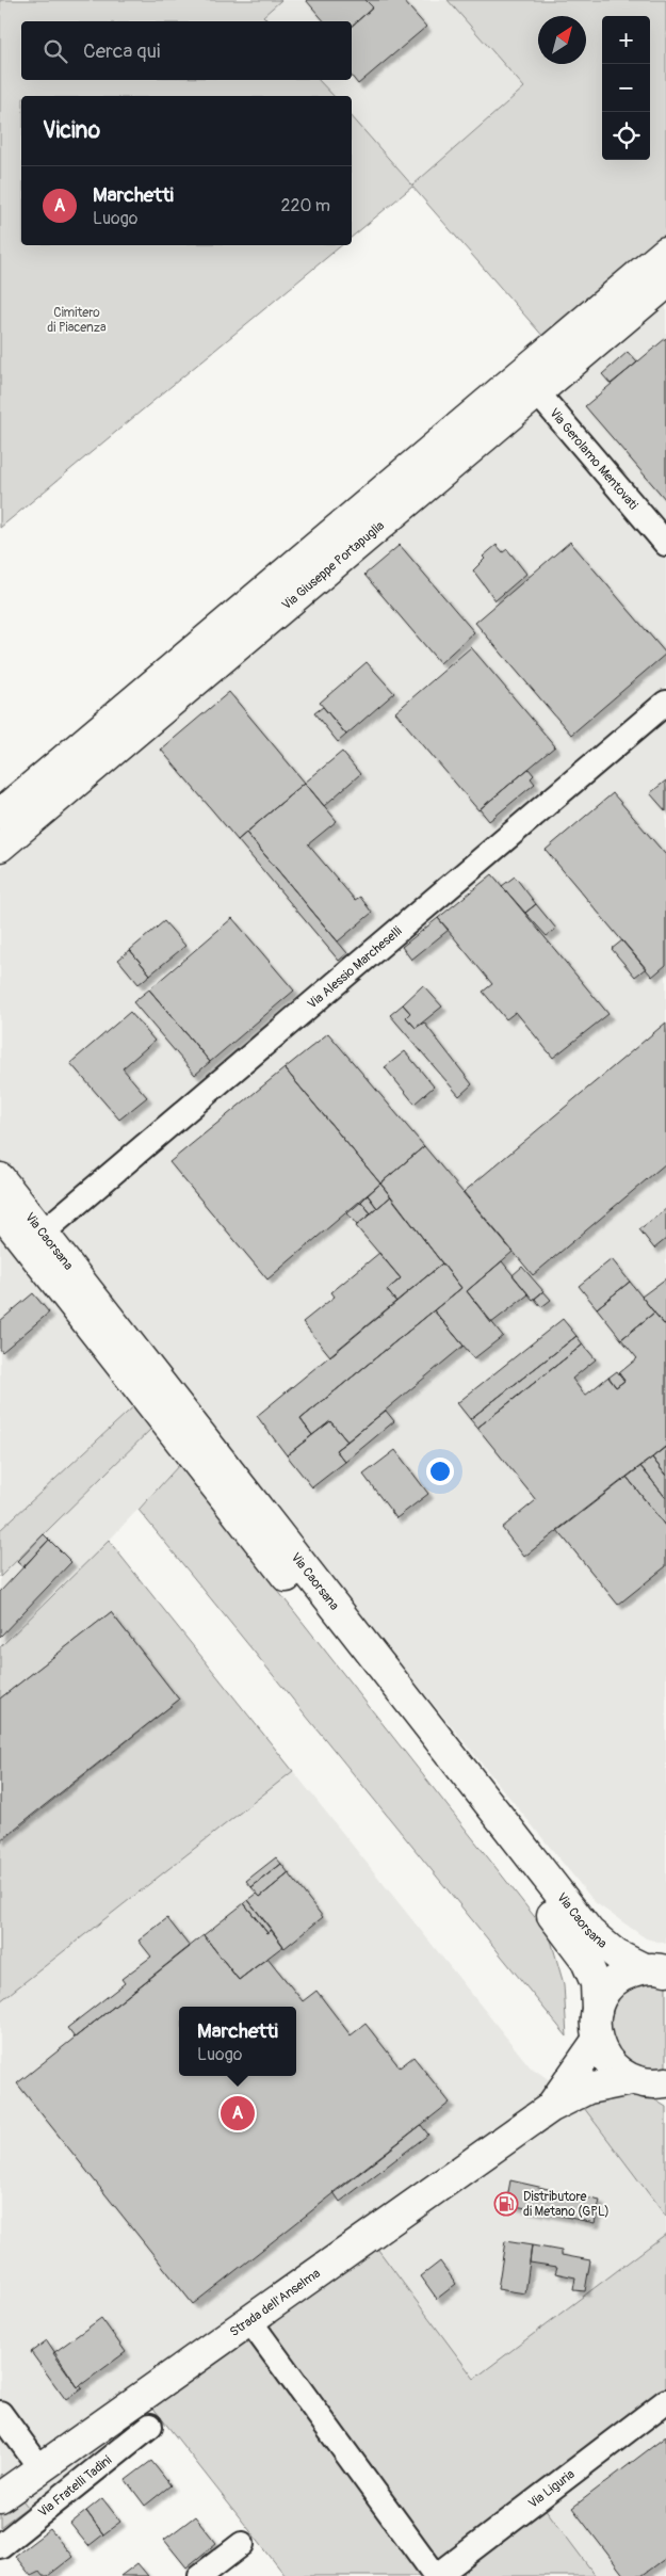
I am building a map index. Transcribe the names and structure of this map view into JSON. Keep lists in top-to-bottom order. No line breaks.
{"streets":{"main road":["Via Giuseppe Portapuglia","Via Caorsana","Strada dell'Anselma"],"street":["Via Gerolamo Mentovati","Via Alessio Marcheselli","Via Fratelli Tadini","Via Liguria"]},"crossings":[["Via Gerolamo Mentovati","Via Giuseppe Portapuglia"],["Via Alessio Marcheselli","Via Caorsana"],["Via Caorsana","Strada dell'Anselma"]],"parks":["Cimitero di Piacenza"],"places":{"fuel station":["Distributore di Metano (GPL)"]},"north":"top right","page":{"map_buttons":["+","−"],"search":"Cerca qui","heading":"Vicino","list":[{"mark":"A","name":"Marchetti","note":"Luogo","value":"220 m"}],"popup":["Marchetti","Luogo"],"pins":"A"}}
